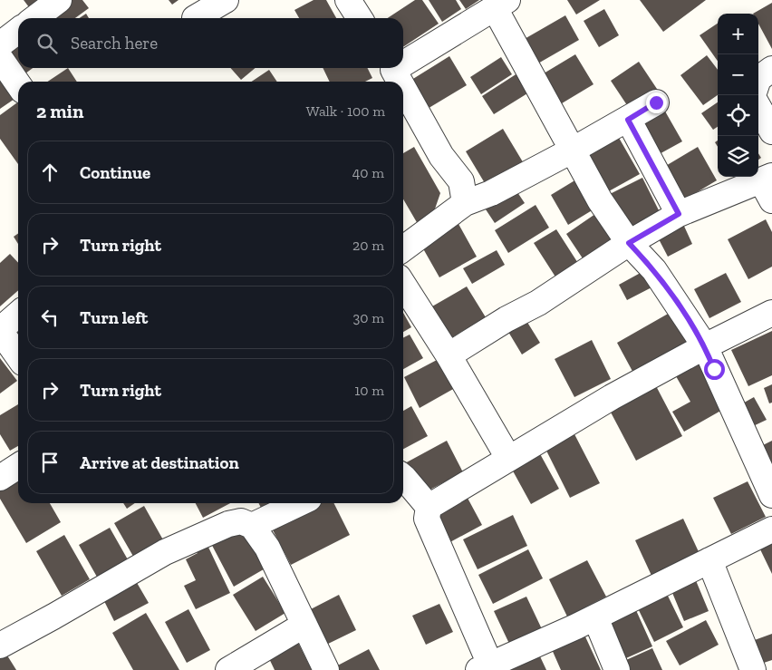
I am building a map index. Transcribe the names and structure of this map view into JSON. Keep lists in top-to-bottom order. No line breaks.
{"page":{"map_buttons":["+","−"],"search":"Search here","heading":["2 min","Walk · 100 m"],"list":[["Continue","40 m"],["Turn right","20 m"],["Turn left","30 m"],["Turn right","10 m"],"Arrive at destination"]}}
